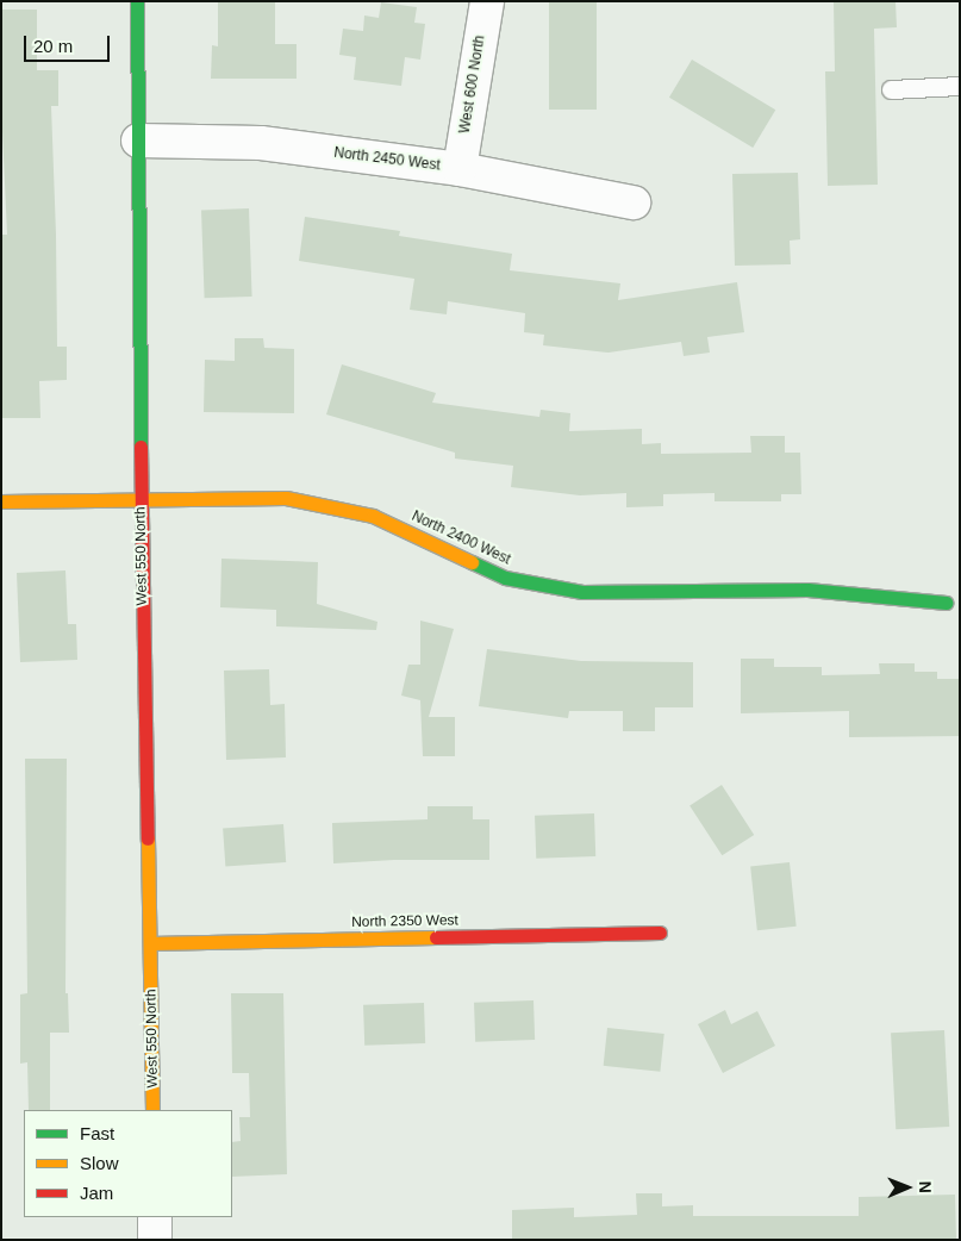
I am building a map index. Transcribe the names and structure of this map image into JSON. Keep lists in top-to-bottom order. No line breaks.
{"streets":{"street":["West 600 North","North 2450 West","North 2400 West","West 550 North","North 2350 West"]},"crossings":[["West 600 North","North 2450 West"],["North 2450 West","West 550 North"],["North 2400 West","West 550 North"],["West 550 North","North 2350 West"]],"legend":["Fast","Slow","Jam"],"scale_bar":"20 m","north":"right"}
